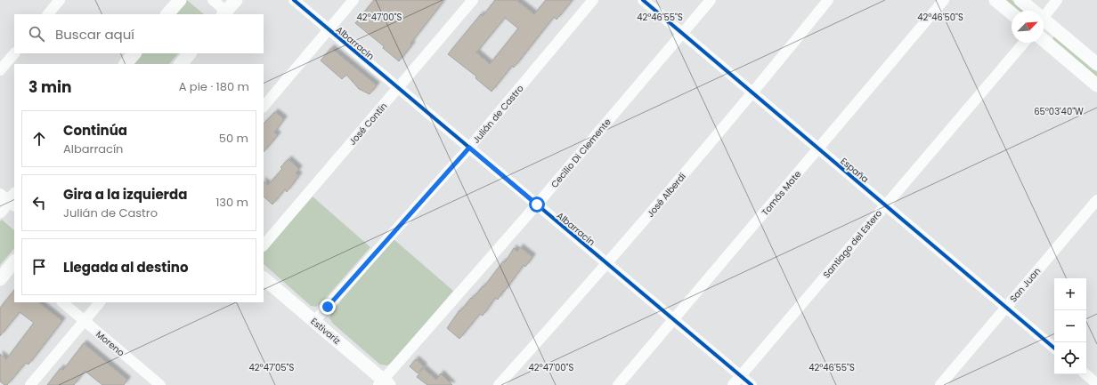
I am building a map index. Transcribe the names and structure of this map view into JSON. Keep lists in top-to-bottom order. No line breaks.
{"streets":{"street":["Albarracín","Julián de Castro","José Contín","Cecilio Di Clemente","España","Tomás Mate","José Alberdi","Santiago del Estero","San Juan","Estivariz","Moreno"]},"crossings":[["Albarracín","Julián de Castro"],["Albarracín","José Contín"],["Albarracín","Cecilio Di Clemente"],["Albarracín","Tomás Mate"],["Albarracín","José Alberdi"],["Albarracín","Santiago del Estero"],["Julián de Castro","Estivariz"],["Cecilio Di Clemente","España"],["Cecilio Di Clemente","Estivariz"],["España","Tomás Mate"],["España","José Alberdi"],["España","Santiago del Estero"],["España","San Juan"]],"north":"top right","page":{"search":"Buscar aquí","heading":["3 min","A pie · 180 m"],"list":[["Continúa","Albarracín","50 m"],["Gira a la izquierda","Julián de Castro","130 m"],"Llegada al destino"],"map_buttons":["+","−"]},"coordinates":["42°47'00\"S","42°46'55\"S","42°46'50\"S","65°03'40\"W","42°47'05\"S"]}
